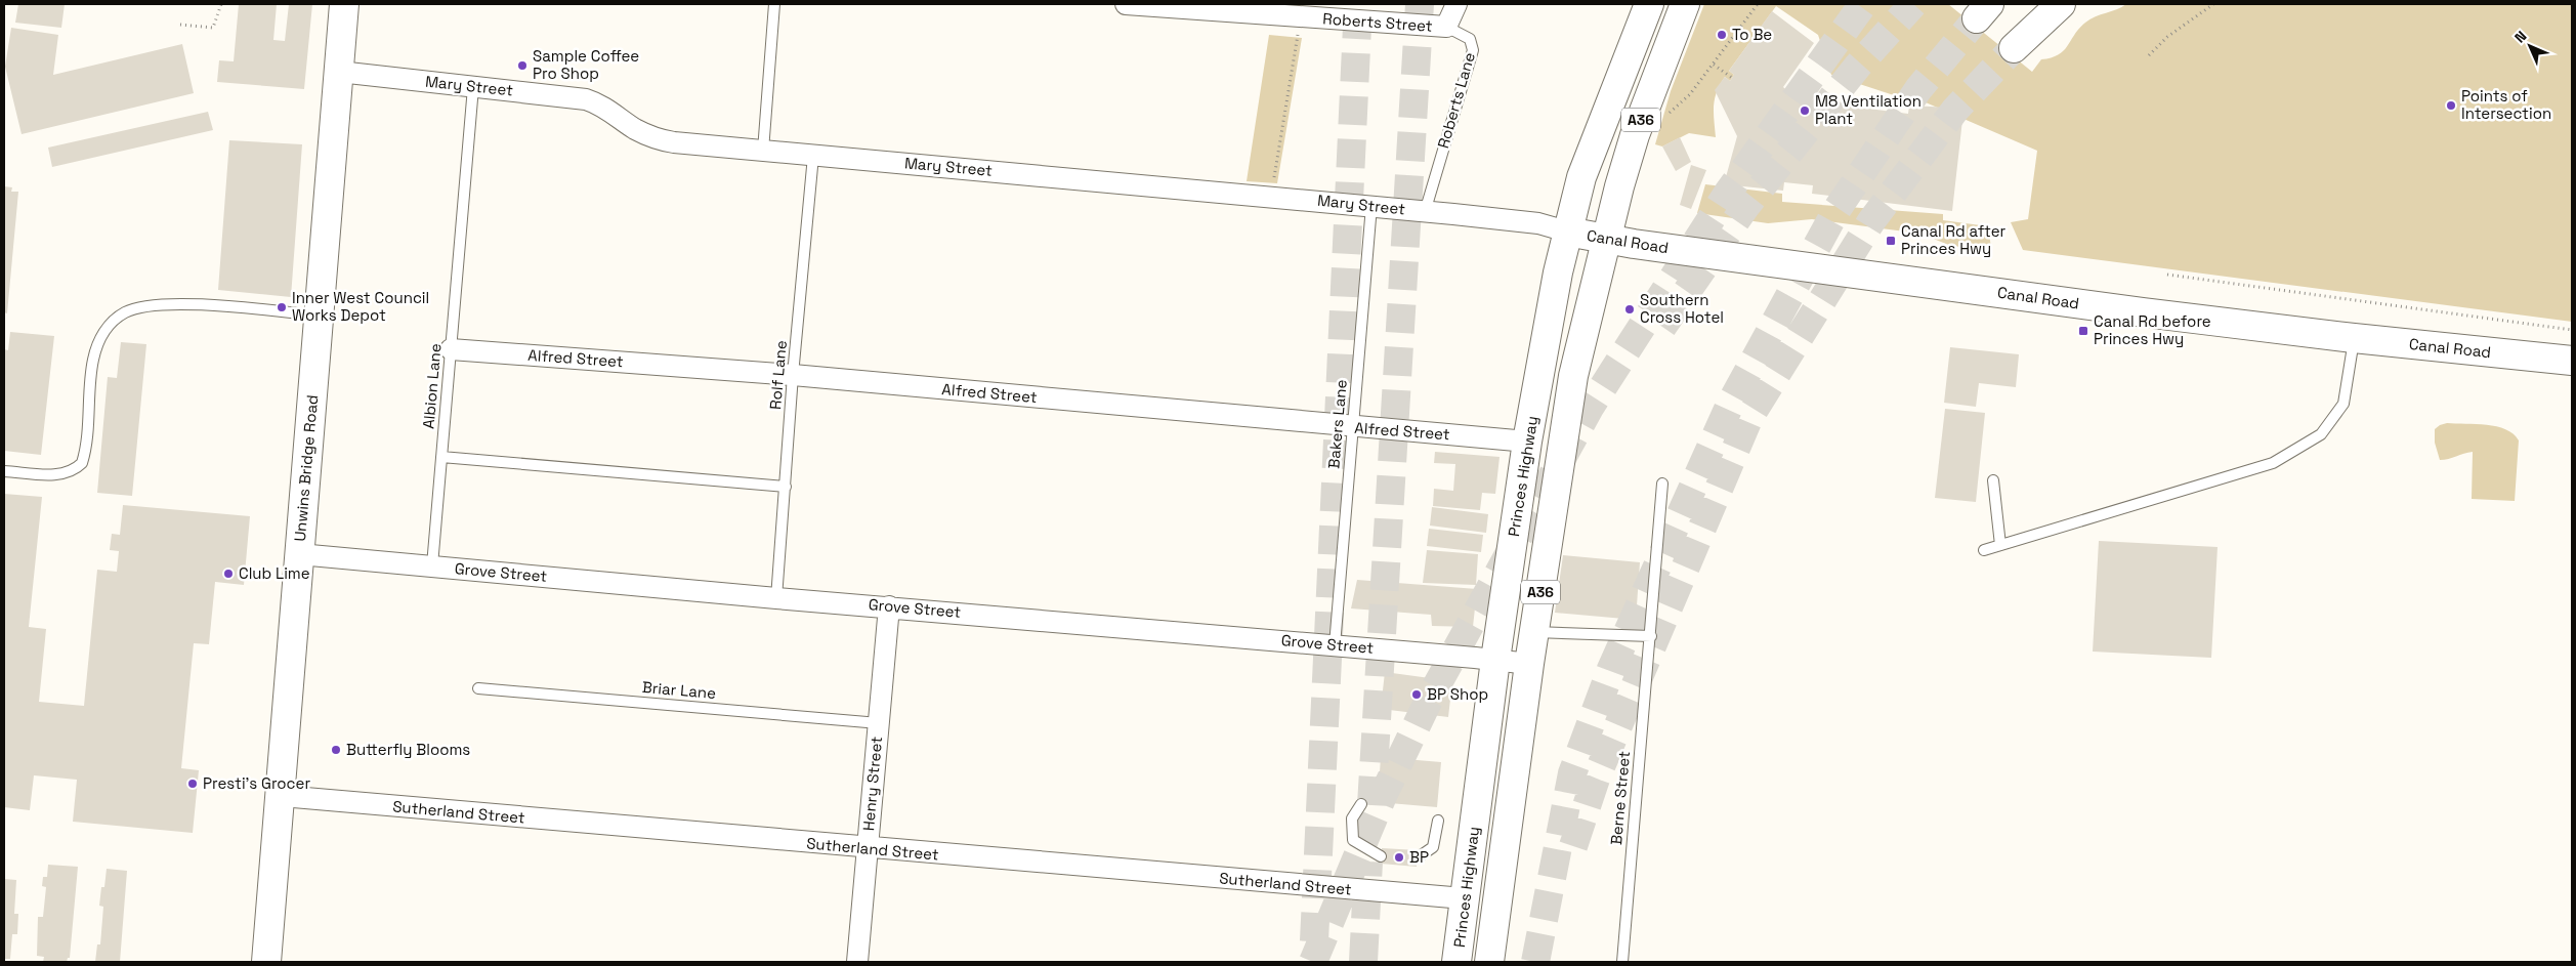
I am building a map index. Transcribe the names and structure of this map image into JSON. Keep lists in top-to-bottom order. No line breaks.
{"streets":{"main road":["A36","Canal Road","Unwins Bridge Road","Princes Highway"],"street":["Roberts Street","Mary Street","Alfred Street","Grove Street","Henry Street","Sutherland Street"],"lane":["Roberts Lane","Rolf Lane","Albion Lane","Bakers Lane","Briar Lane","Berne Street"]},"crossings":[["Roberts Street","Roberts Lane"],["Mary Street","Roberts Lane"],["Mary Street","Canal Road"],["Mary Street","Rolf Lane"],["Mary Street","Albion Lane"],["Mary Street","Bakers Lane"],["Mary Street","Unwins Bridge Road"],["Mary Street","Princes Highway"],["Canal Road","Princes Highway"],["Alfred Street","Rolf Lane"],["Alfred Street","Albion Lane"],["Alfred Street","Bakers Lane"],["Alfred Street","Princes Highway"],["Rolf Lane","Grove Street"],["Albion Lane","Grove Street"],["Bakers Lane","Grove Street"],["Unwins Bridge Road","Grove Street"],["Unwins Bridge Road","Sutherland Street"],["Princes Highway","Grove Street"],["Princes Highway","Sutherland Street"],["Grove Street","Henry Street"],["Briar Lane","Henry Street"],["Henry Street","Sutherland Street"]],"places":{"other":["To Be","Sample Coffee Pro Shop","Points of Intersection","M8 Ventilation Plant","Inner West Council Works Depot","Southern Cross Hotel","Club Lime","BP Shop","Butterfly Blooms","Presti's Grocer","BP"],"transit":["Canal Rd after Princes Hwy","Canal Rd before Princes Hwy"]},"north":"top left"}
